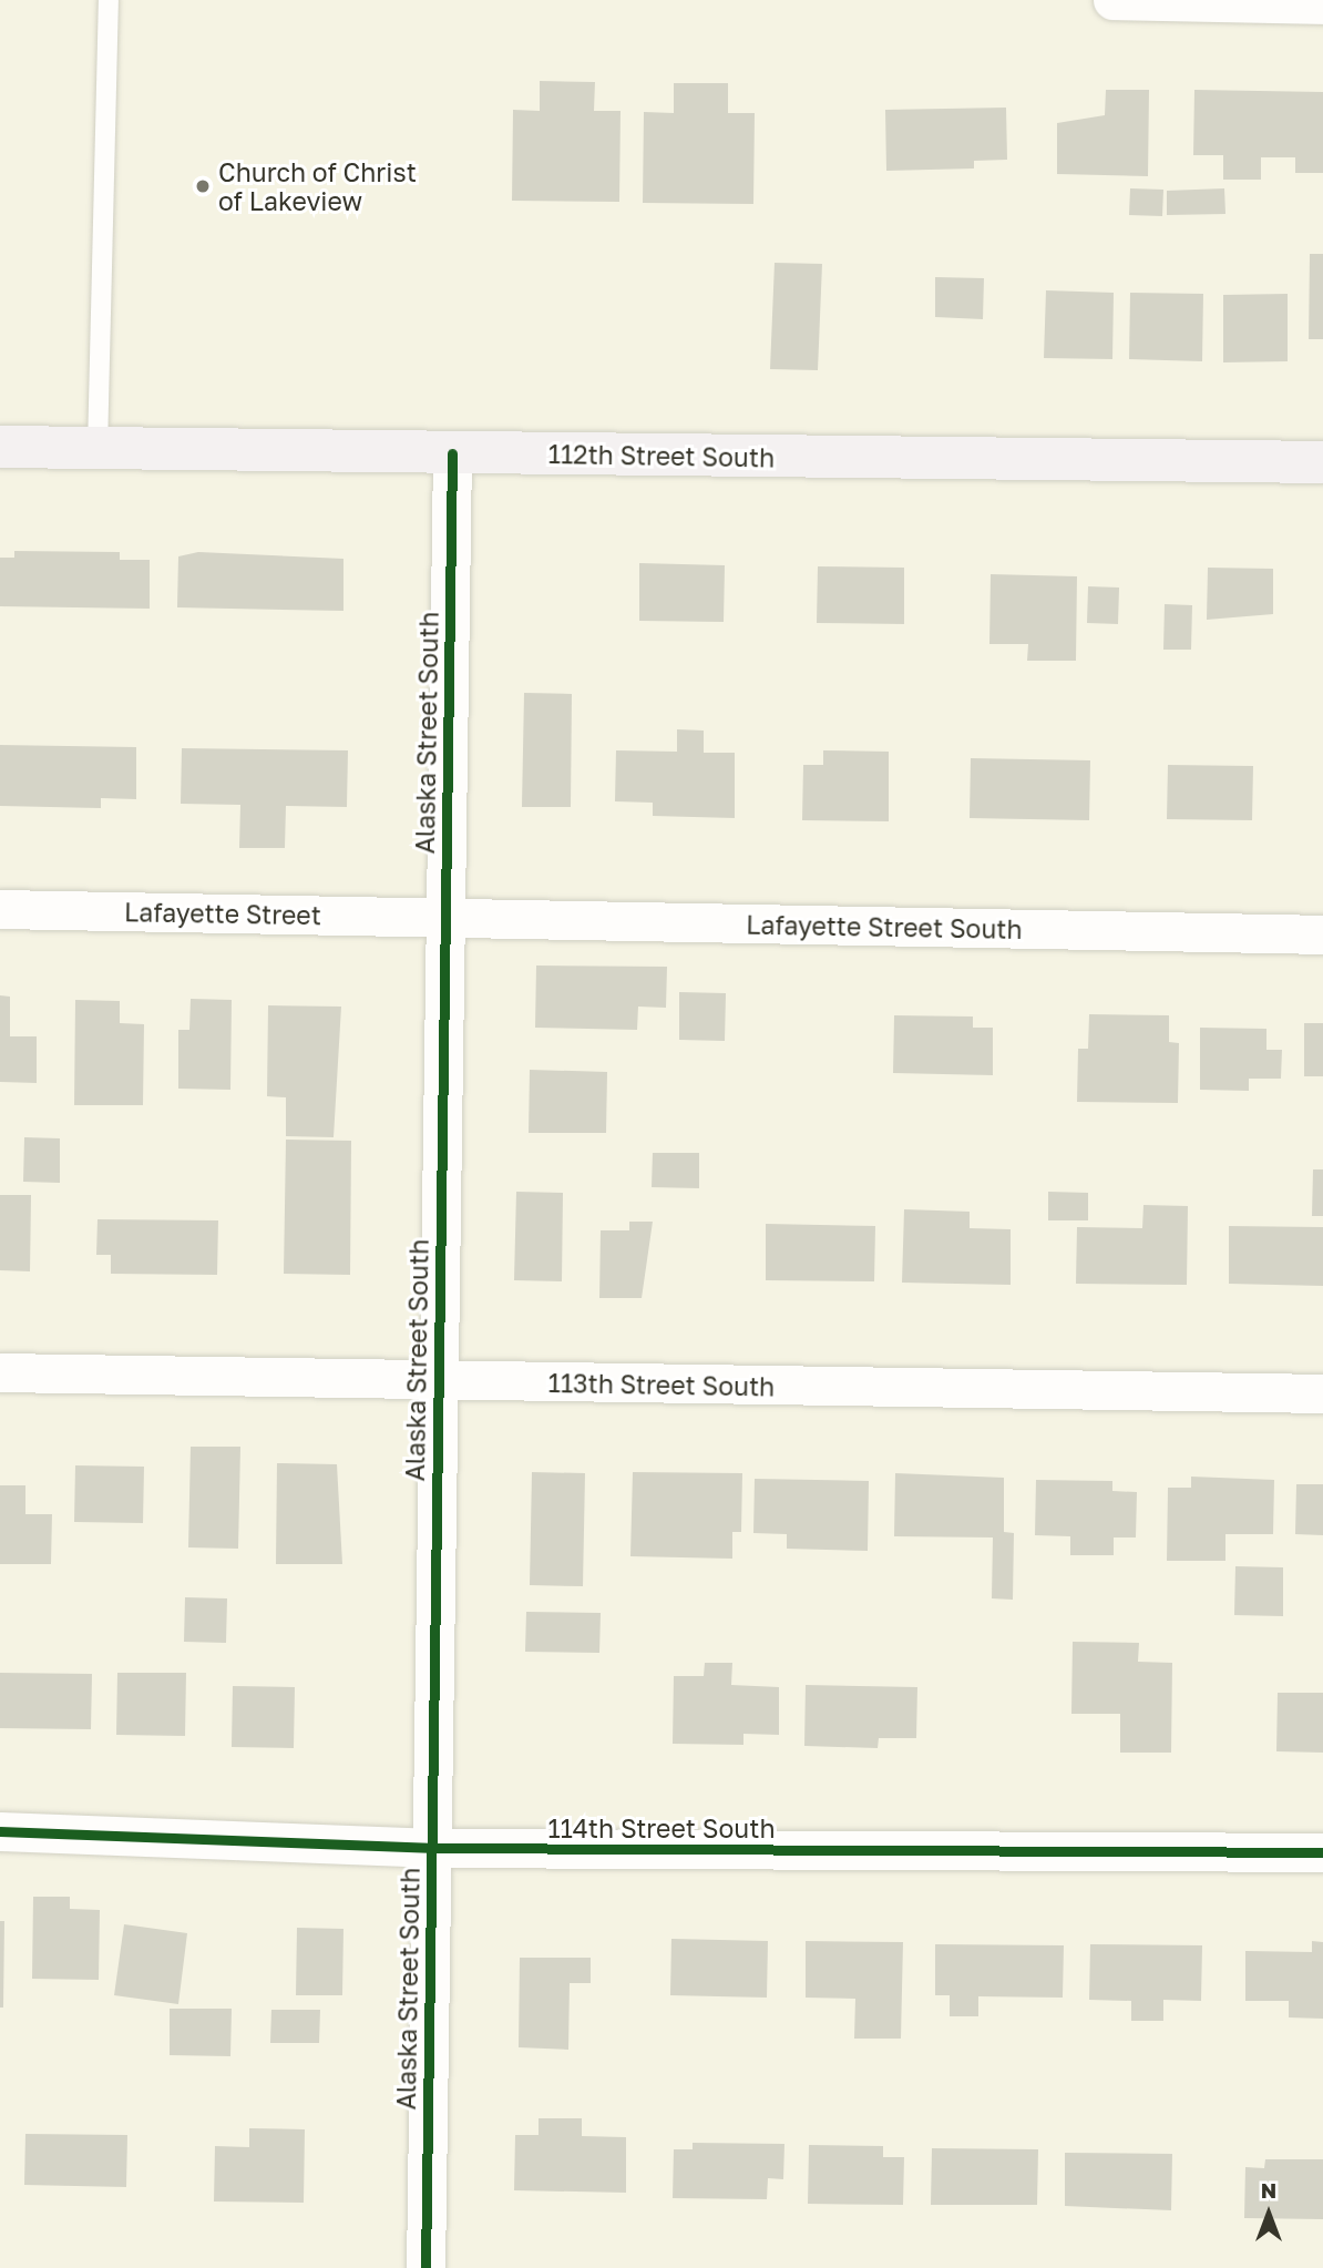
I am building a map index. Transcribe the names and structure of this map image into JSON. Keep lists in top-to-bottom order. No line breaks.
{"streets":{"main road":["112th Street South"],"street":["Alaska Street South","Lafayette Street","Lafayette Street South","113th Street South","114th Street South"]},"crossings":[["112th Street South","Alaska Street South"],["Alaska Street South","Lafayette Street"],["Alaska Street South","Lafayette Street South"],["Alaska Street South","113th Street South"],["Alaska Street South","114th Street South"],["Lafayette Street","Lafayette Street South"]],"places":["Church of Christ of Lakeview"],"north":"top"}
